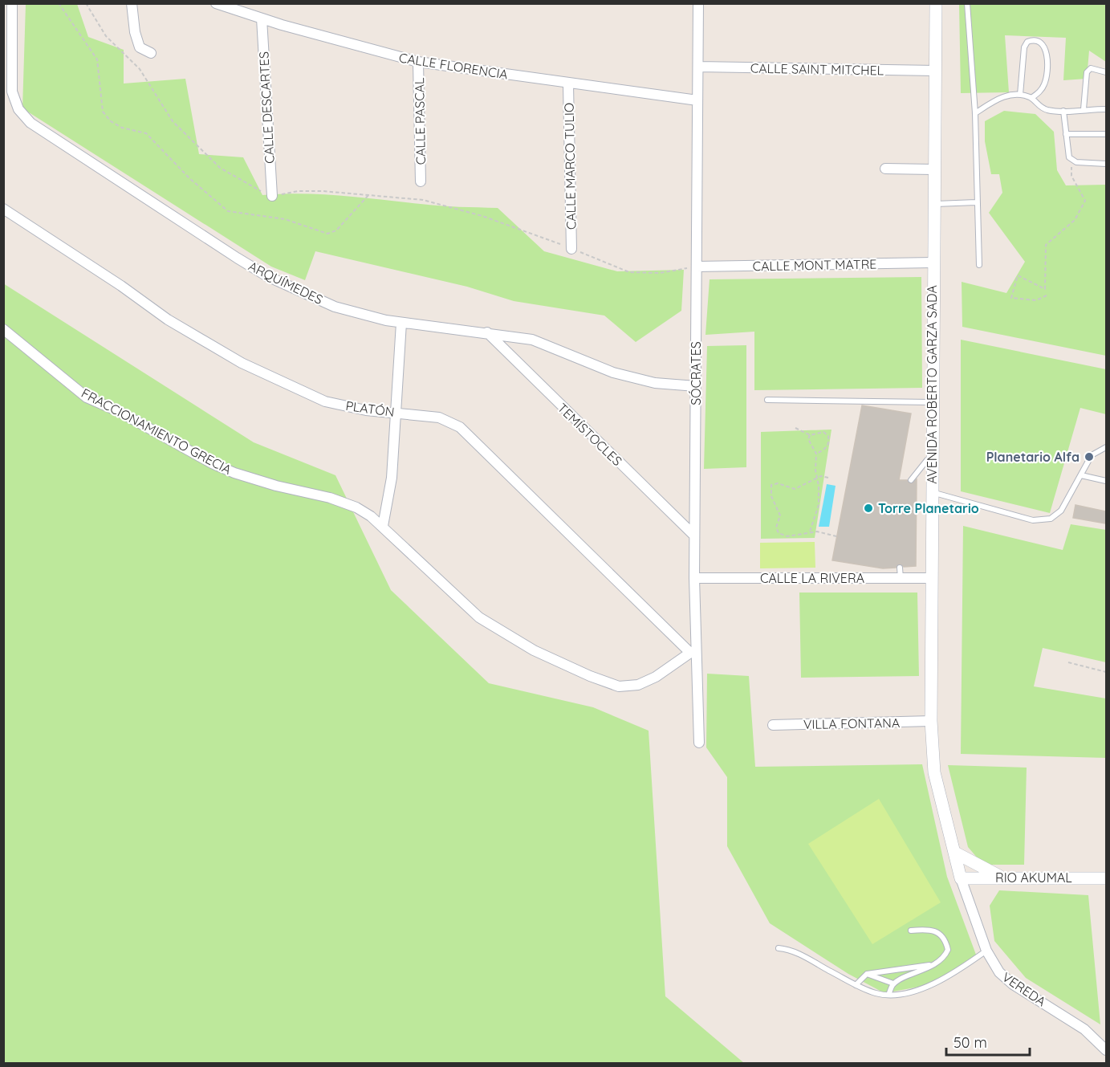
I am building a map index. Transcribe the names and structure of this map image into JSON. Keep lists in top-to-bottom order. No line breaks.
{"streets":{"street":["CALLE FLORENCIA","CALLE SAINT MITCHEL","CALLE DESCARTES","CALLE PASCAL","CALLE MARCO TULIO","CALLE MONT MATRE","ARQUÍMEDES","SÓCRATES","AVENIDA ROBERTO GARZA SADA","PLATÓN","FRACCIONAMIENTO GRECIA","TEMÍSTOCLES","CALLE LA RIVERA","VILLA FONTANA","RIO AKUMAL","VEREDA"]},"crossings":[["CALLE FLORENCIA","CALLE DESCARTES"],["CALLE FLORENCIA","CALLE PASCAL"],["CALLE FLORENCIA","CALLE MARCO TULIO"],["CALLE FLORENCIA","SÓCRATES"],["CALLE SAINT MITCHEL","SÓCRATES"],["CALLE SAINT MITCHEL","AVENIDA ROBERTO GARZA SADA"],["CALLE MONT MATRE","SÓCRATES"],["CALLE MONT MATRE","AVENIDA ROBERTO GARZA SADA"],["ARQUÍMEDES","SÓCRATES"],["ARQUÍMEDES","TEMÍSTOCLES"],["SÓCRATES","PLATÓN"],["SÓCRATES","FRACCIONAMIENTO GRECIA"],["SÓCRATES","TEMÍSTOCLES"],["SÓCRATES","CALLE LA RIVERA"],["AVENIDA ROBERTO GARZA SADA","CALLE LA RIVERA"],["AVENIDA ROBERTO GARZA SADA","VILLA FONTANA"],["AVENIDA ROBERTO GARZA SADA","RIO AKUMAL"],["AVENIDA ROBERTO GARZA SADA","VEREDA"],["PLATÓN","FRACCIONAMIENTO GRECIA"],["RIO AKUMAL","VEREDA"]],"places":["Planetario Alfa","Torre Planetario"],"scale_bar":"50 m"}
